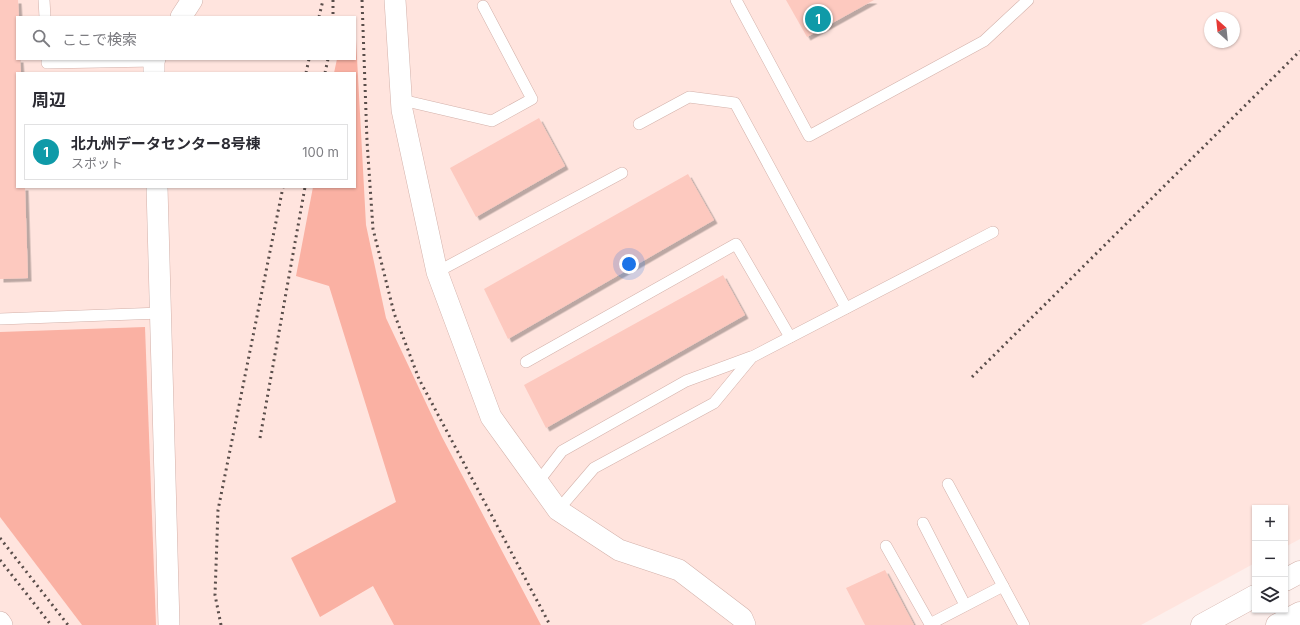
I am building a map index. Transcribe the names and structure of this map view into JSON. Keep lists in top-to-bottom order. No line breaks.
{"north":"top left","page":{"pins":"1","search":"ここで検索","heading":"周辺","list":[{"mark":"1","name":"北九州データセンター8号棟","note":"スポット","value":"100 m"}],"map_buttons":["+","−"]}}
